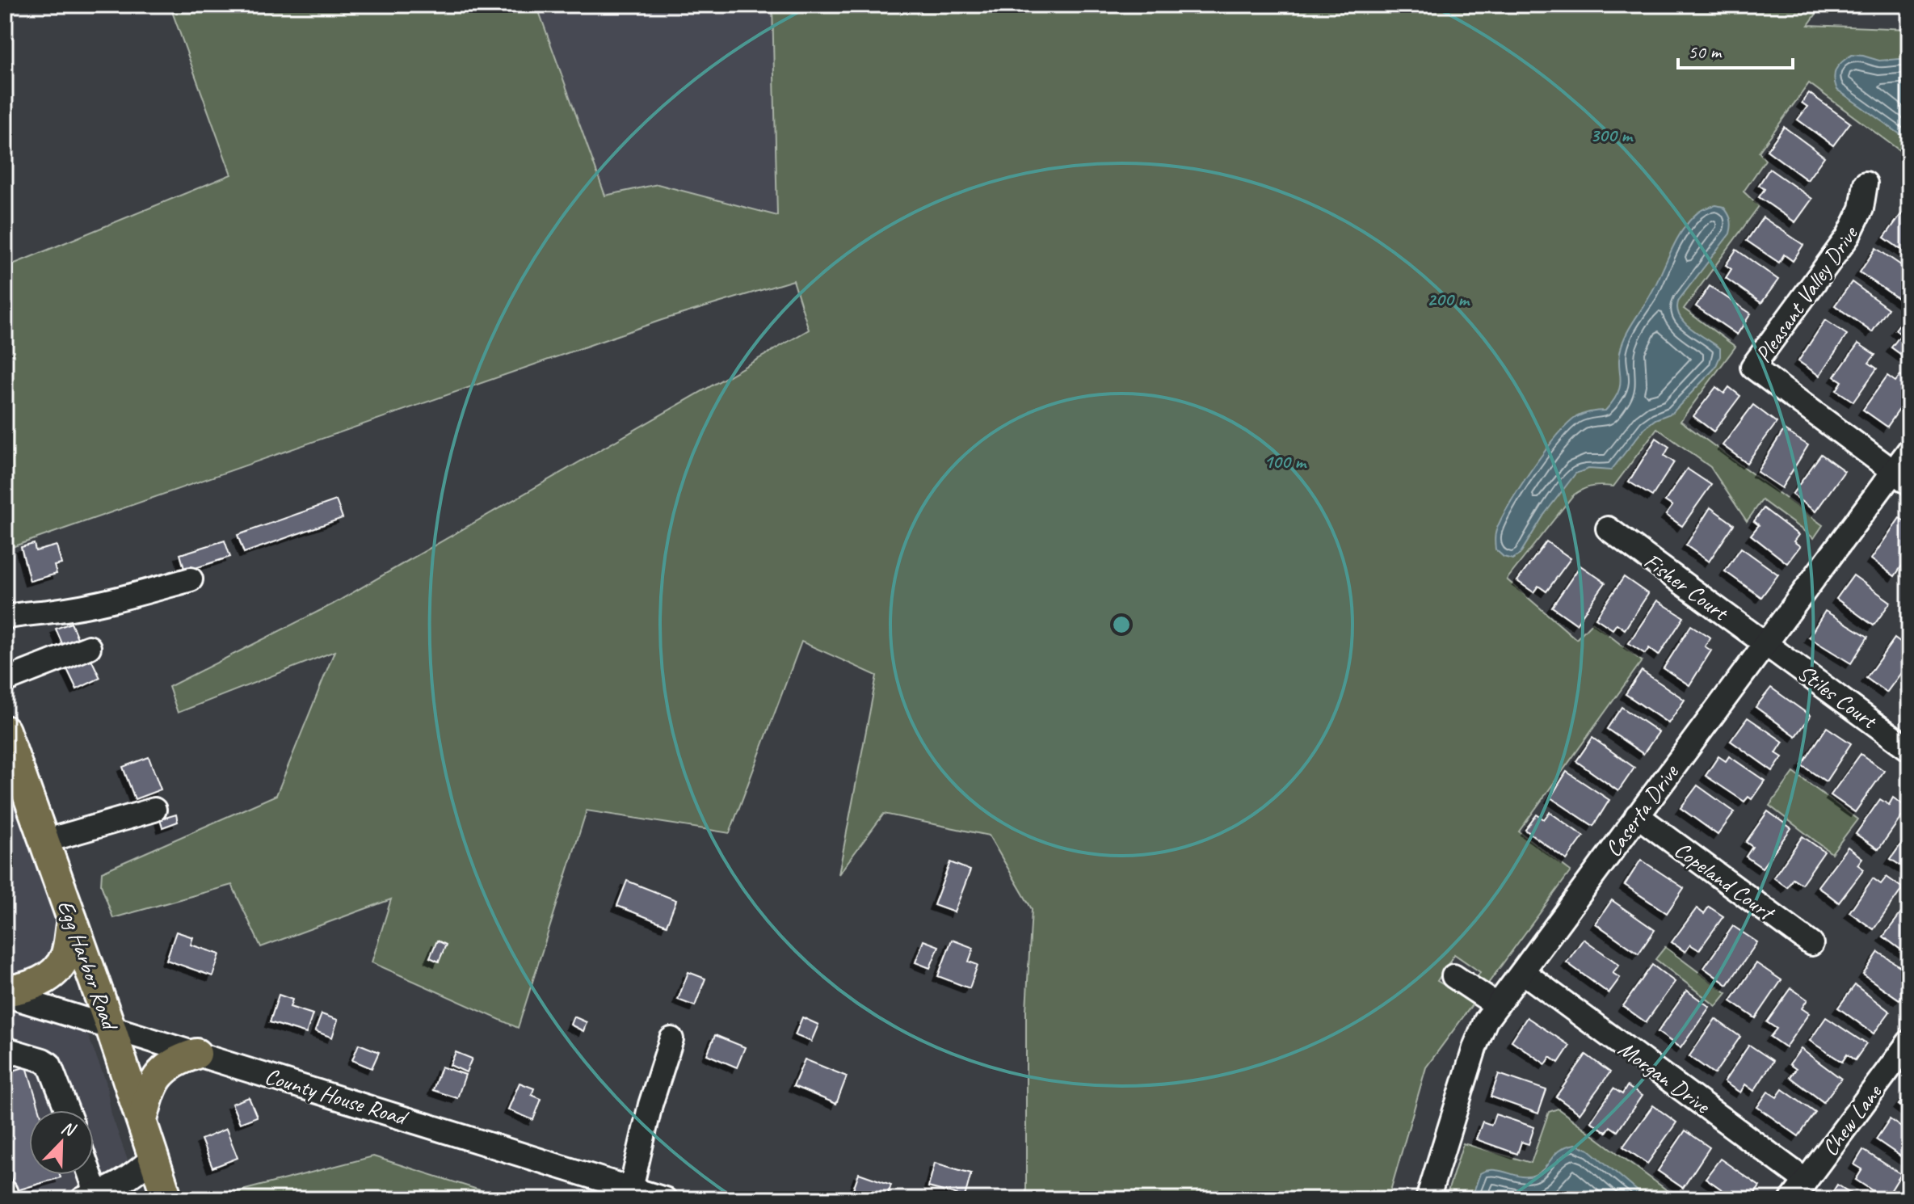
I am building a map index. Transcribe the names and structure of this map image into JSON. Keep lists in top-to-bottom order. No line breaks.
{"streets":{"main road":["Egg Harbor Road"],"street":["Pleasant Valley Drive","Fisher Court","Stiles Court","Caserta Drive","Copeland Court","Morgan Drive","County House Road","Chew Lane"]},"crossings":[["Pleasant Valley Drive","Caserta Drive"],["Fisher Court","Stiles Court"],["Fisher Court","Caserta Drive"],["Stiles Court","Caserta Drive"],["Caserta Drive","Copeland Court"],["Caserta Drive","Morgan Drive"],["Egg Harbor Road","County House Road"],["Morgan Drive","Chew Lane"]],"scale_bar":"50 m","north":"top right","rings":["300 m","200 m","100 m"]}
